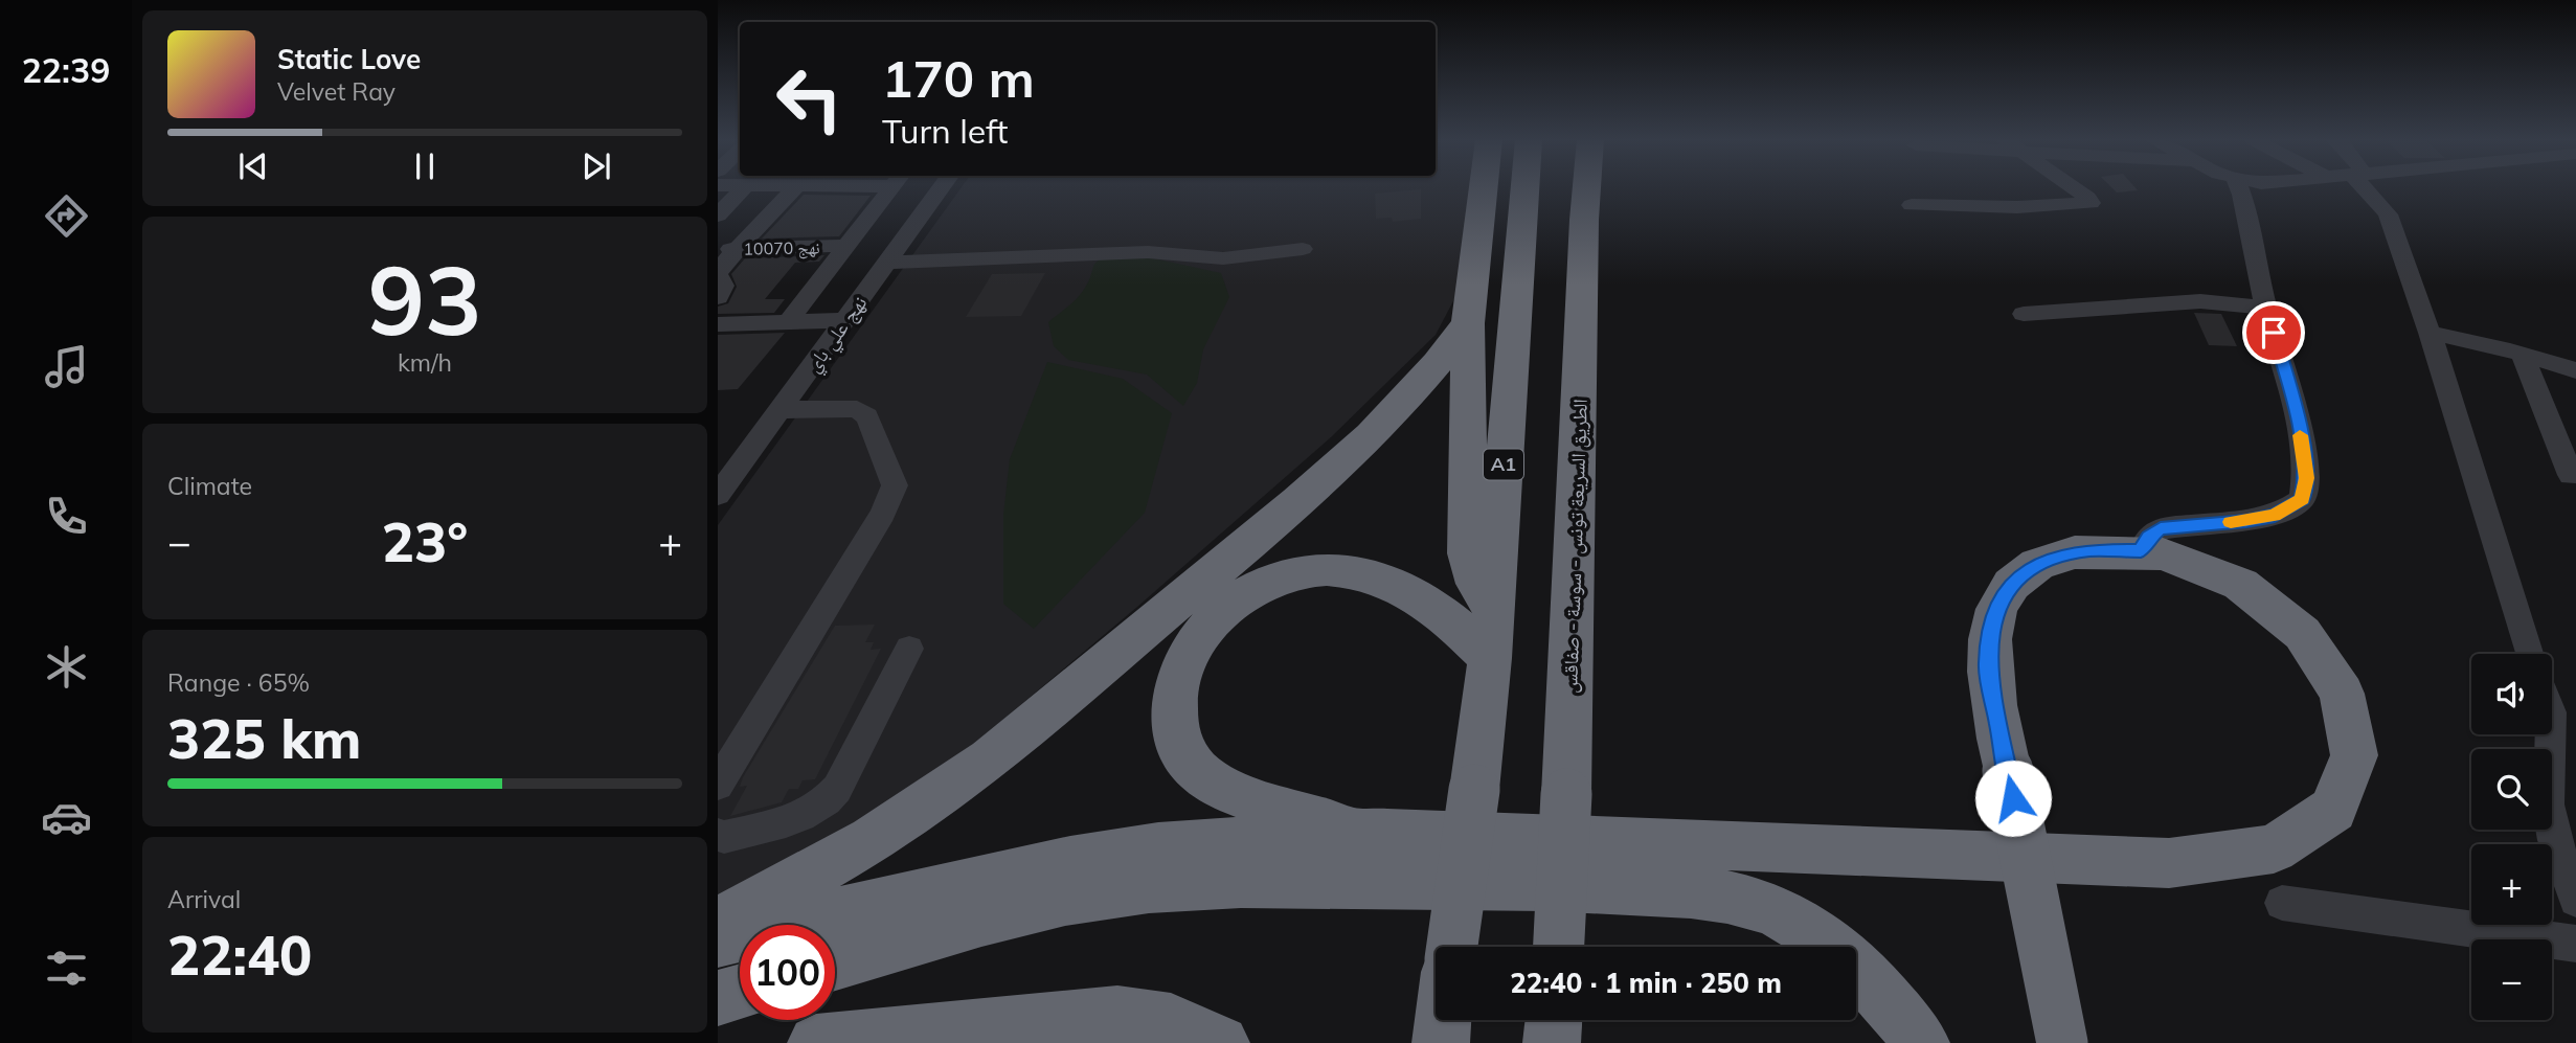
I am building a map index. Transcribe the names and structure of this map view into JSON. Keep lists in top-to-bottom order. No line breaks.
{"streets":{"highway":["A1","الطريق السريعة تونس - سوسة - صفاقس"],"street":["نهج 10070","نهج علي باي"]},"page":{"tabs":"22:39","turn":["170 m","Turn left"],"song":["Static Love","Velvet Ray"],"tile":[["93","km/h"],"Climate",["Range · 65%","325 km"],["Arrival","22:40"]],"heat":["−","23°","+"],"map_buttons":["+","−"],"limit":"100","trip":"22:40 · 1 min · 250 m"}}
